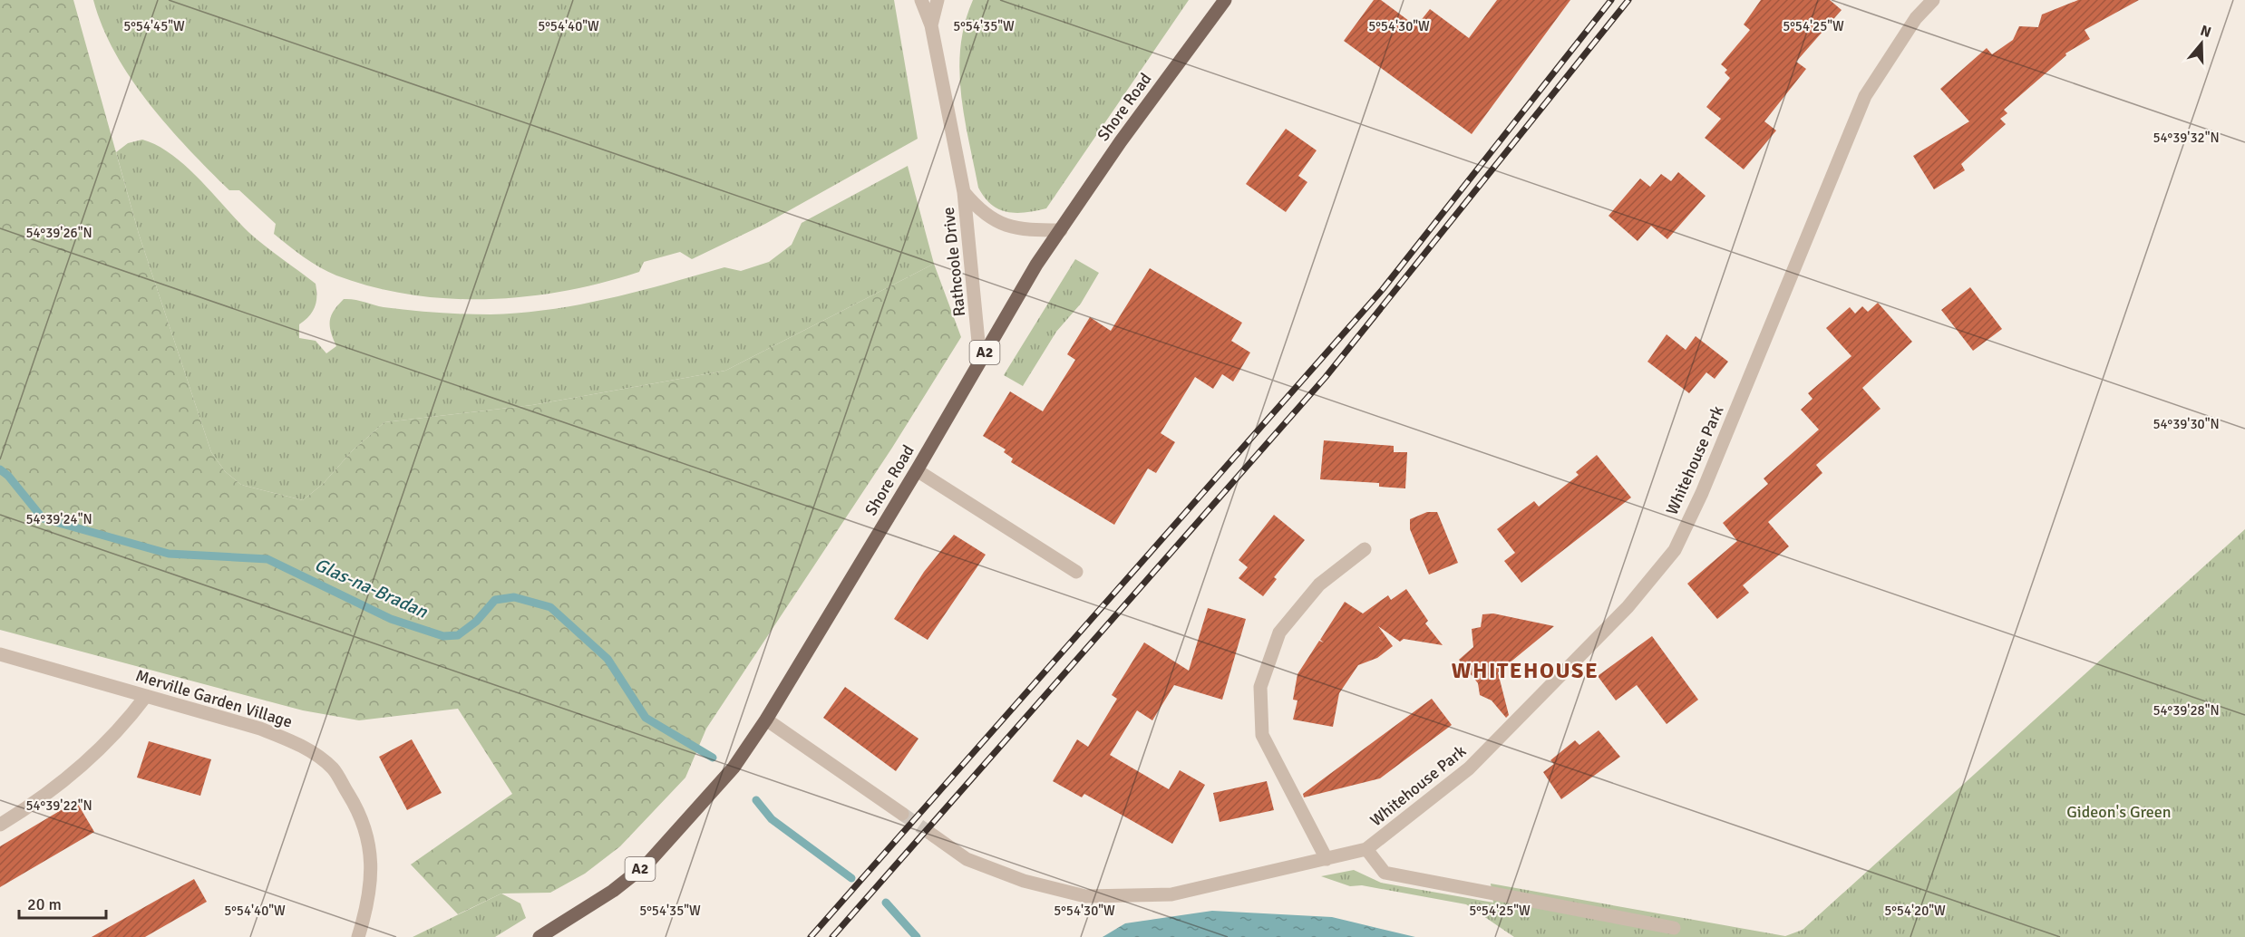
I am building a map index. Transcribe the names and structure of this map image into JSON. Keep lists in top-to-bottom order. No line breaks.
{"streets":{"main road":["Shore Road","A2"],"street":["Rathcoole Drive","Whitehouse Park","Merville Garden Village"]},"crossings":[["Shore Road","Rathcoole Drive"]],"districts":["WHITEHOUSE"],"water":["Glas-na-Bradan"],"parks":["Gideon's Green"],"scale_bar":"20 m","north":"top","coordinates":["5°54'45\"W","5°54'40\"W","5°54'35\"W","5°54'30\"W","5°54'25\"W","54°39'32\"N","54°39'26\"N","54°39'30\"N","54°39'24\"N","54°39'28\"N","54°39'22\"N","5°54'20\"W"]}
